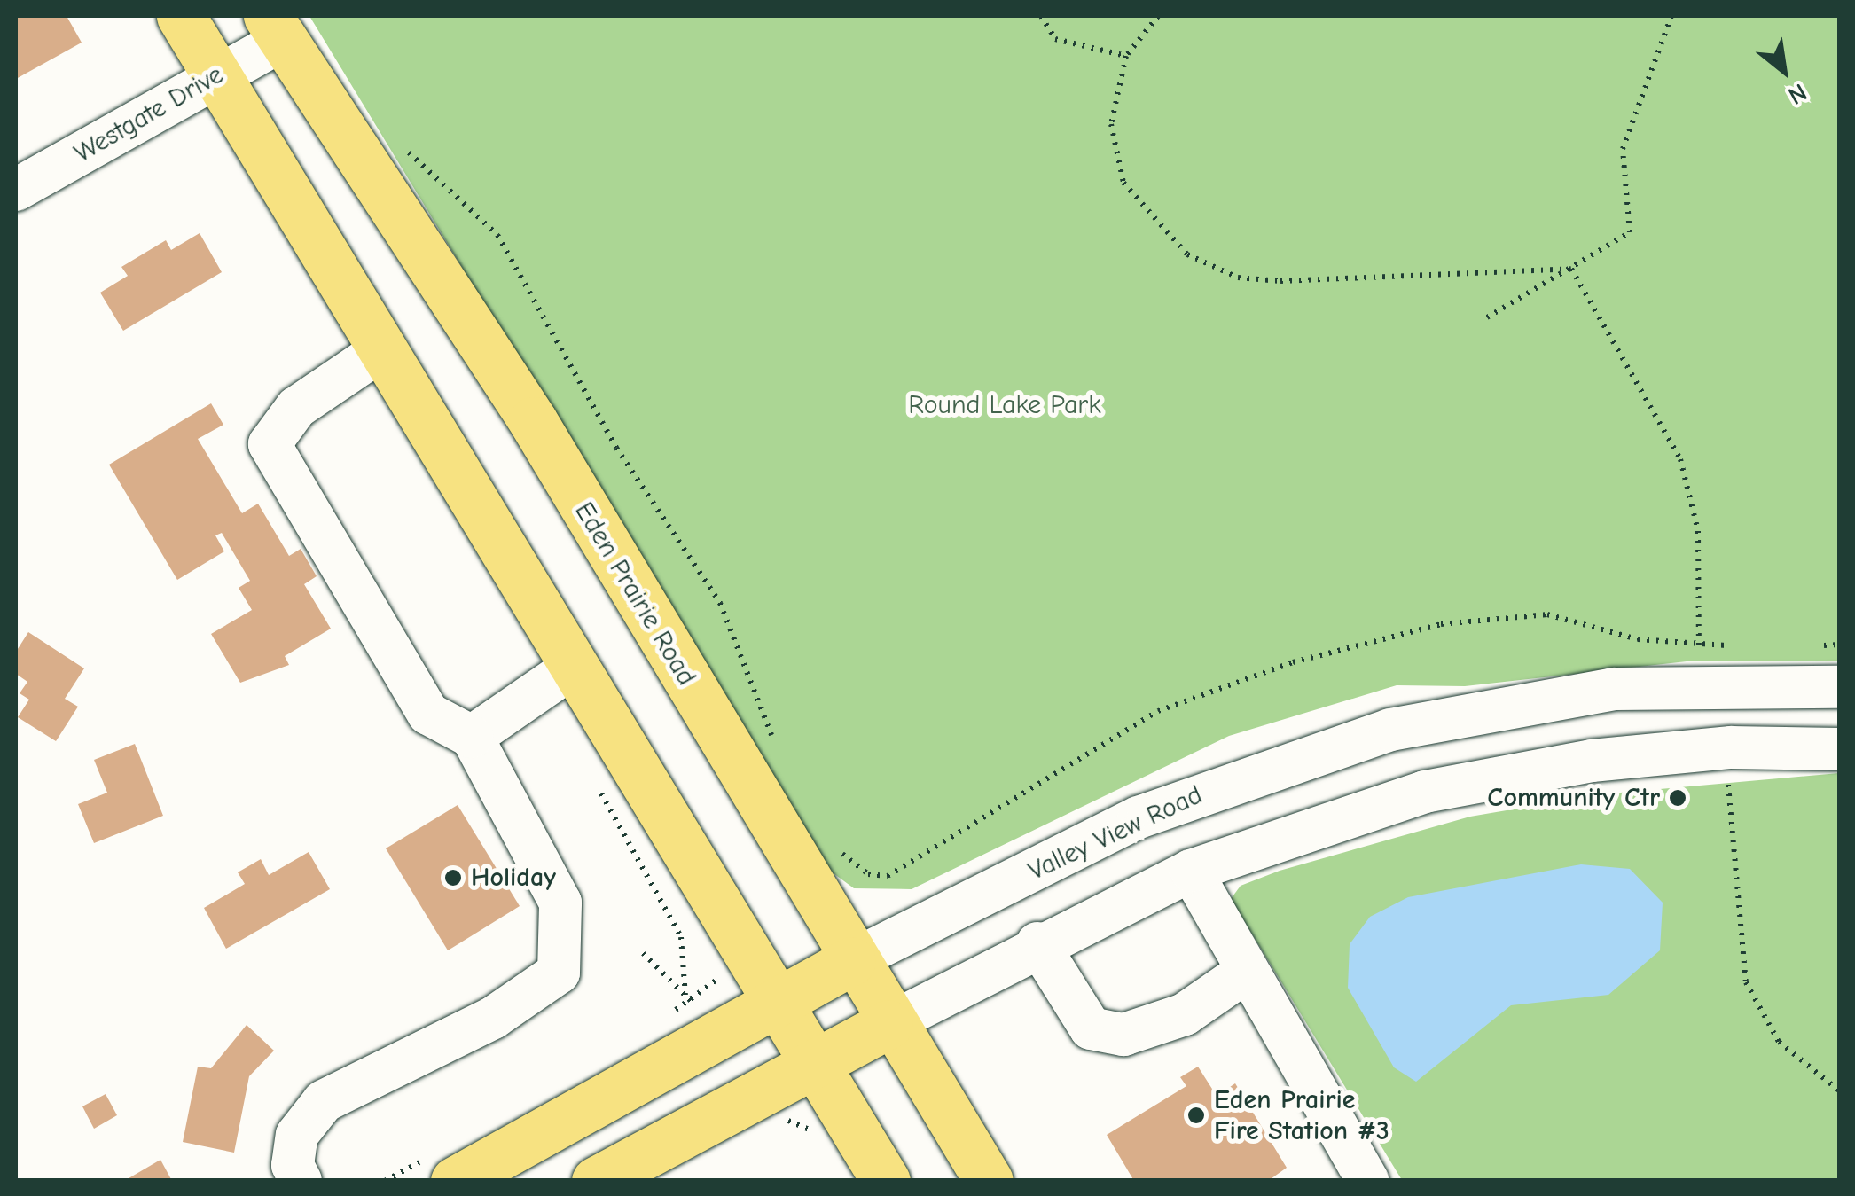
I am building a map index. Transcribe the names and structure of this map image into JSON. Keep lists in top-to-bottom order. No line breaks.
{"streets":{"main road":["Eden Prairie Road","Valley View Road"],"street":["Westgate Drive"]},"crossings":[["Westgate Drive","Eden Prairie Road"],["Eden Prairie Road","Valley View Road"]],"parks":["Round Lake Park"],"places":["Community Ctr","Holiday","Eden Prairie Fire Station #3"],"north":"bottom right"}
